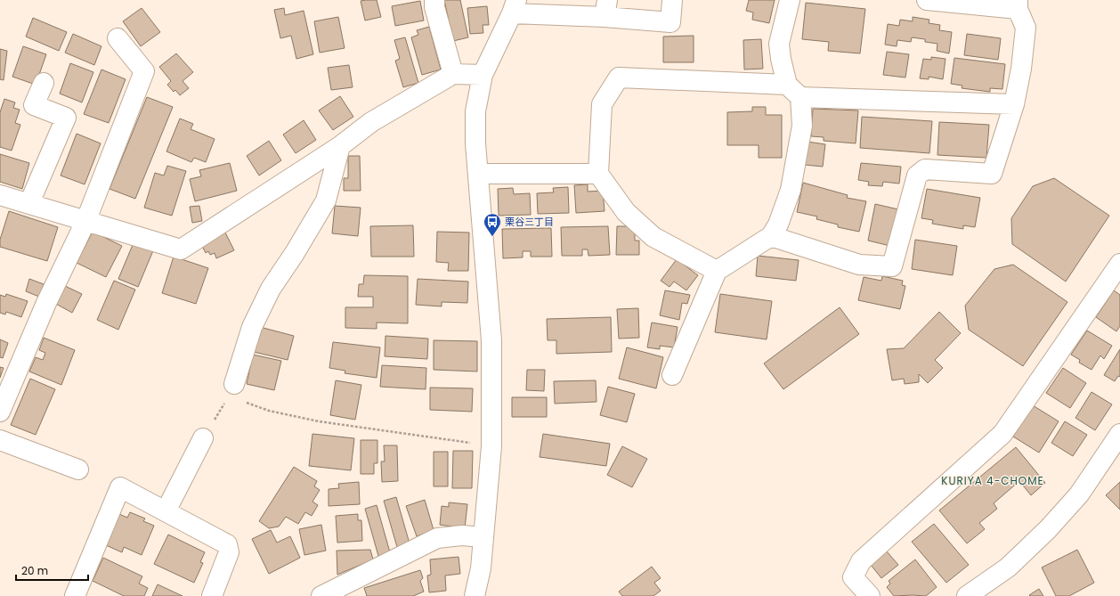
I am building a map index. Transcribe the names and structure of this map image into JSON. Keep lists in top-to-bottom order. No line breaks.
{"districts":["KURIYA 4-CHOME"],"places":{"bus stop":["栗谷三丁目"]},"scale_bar":"20 m"}
